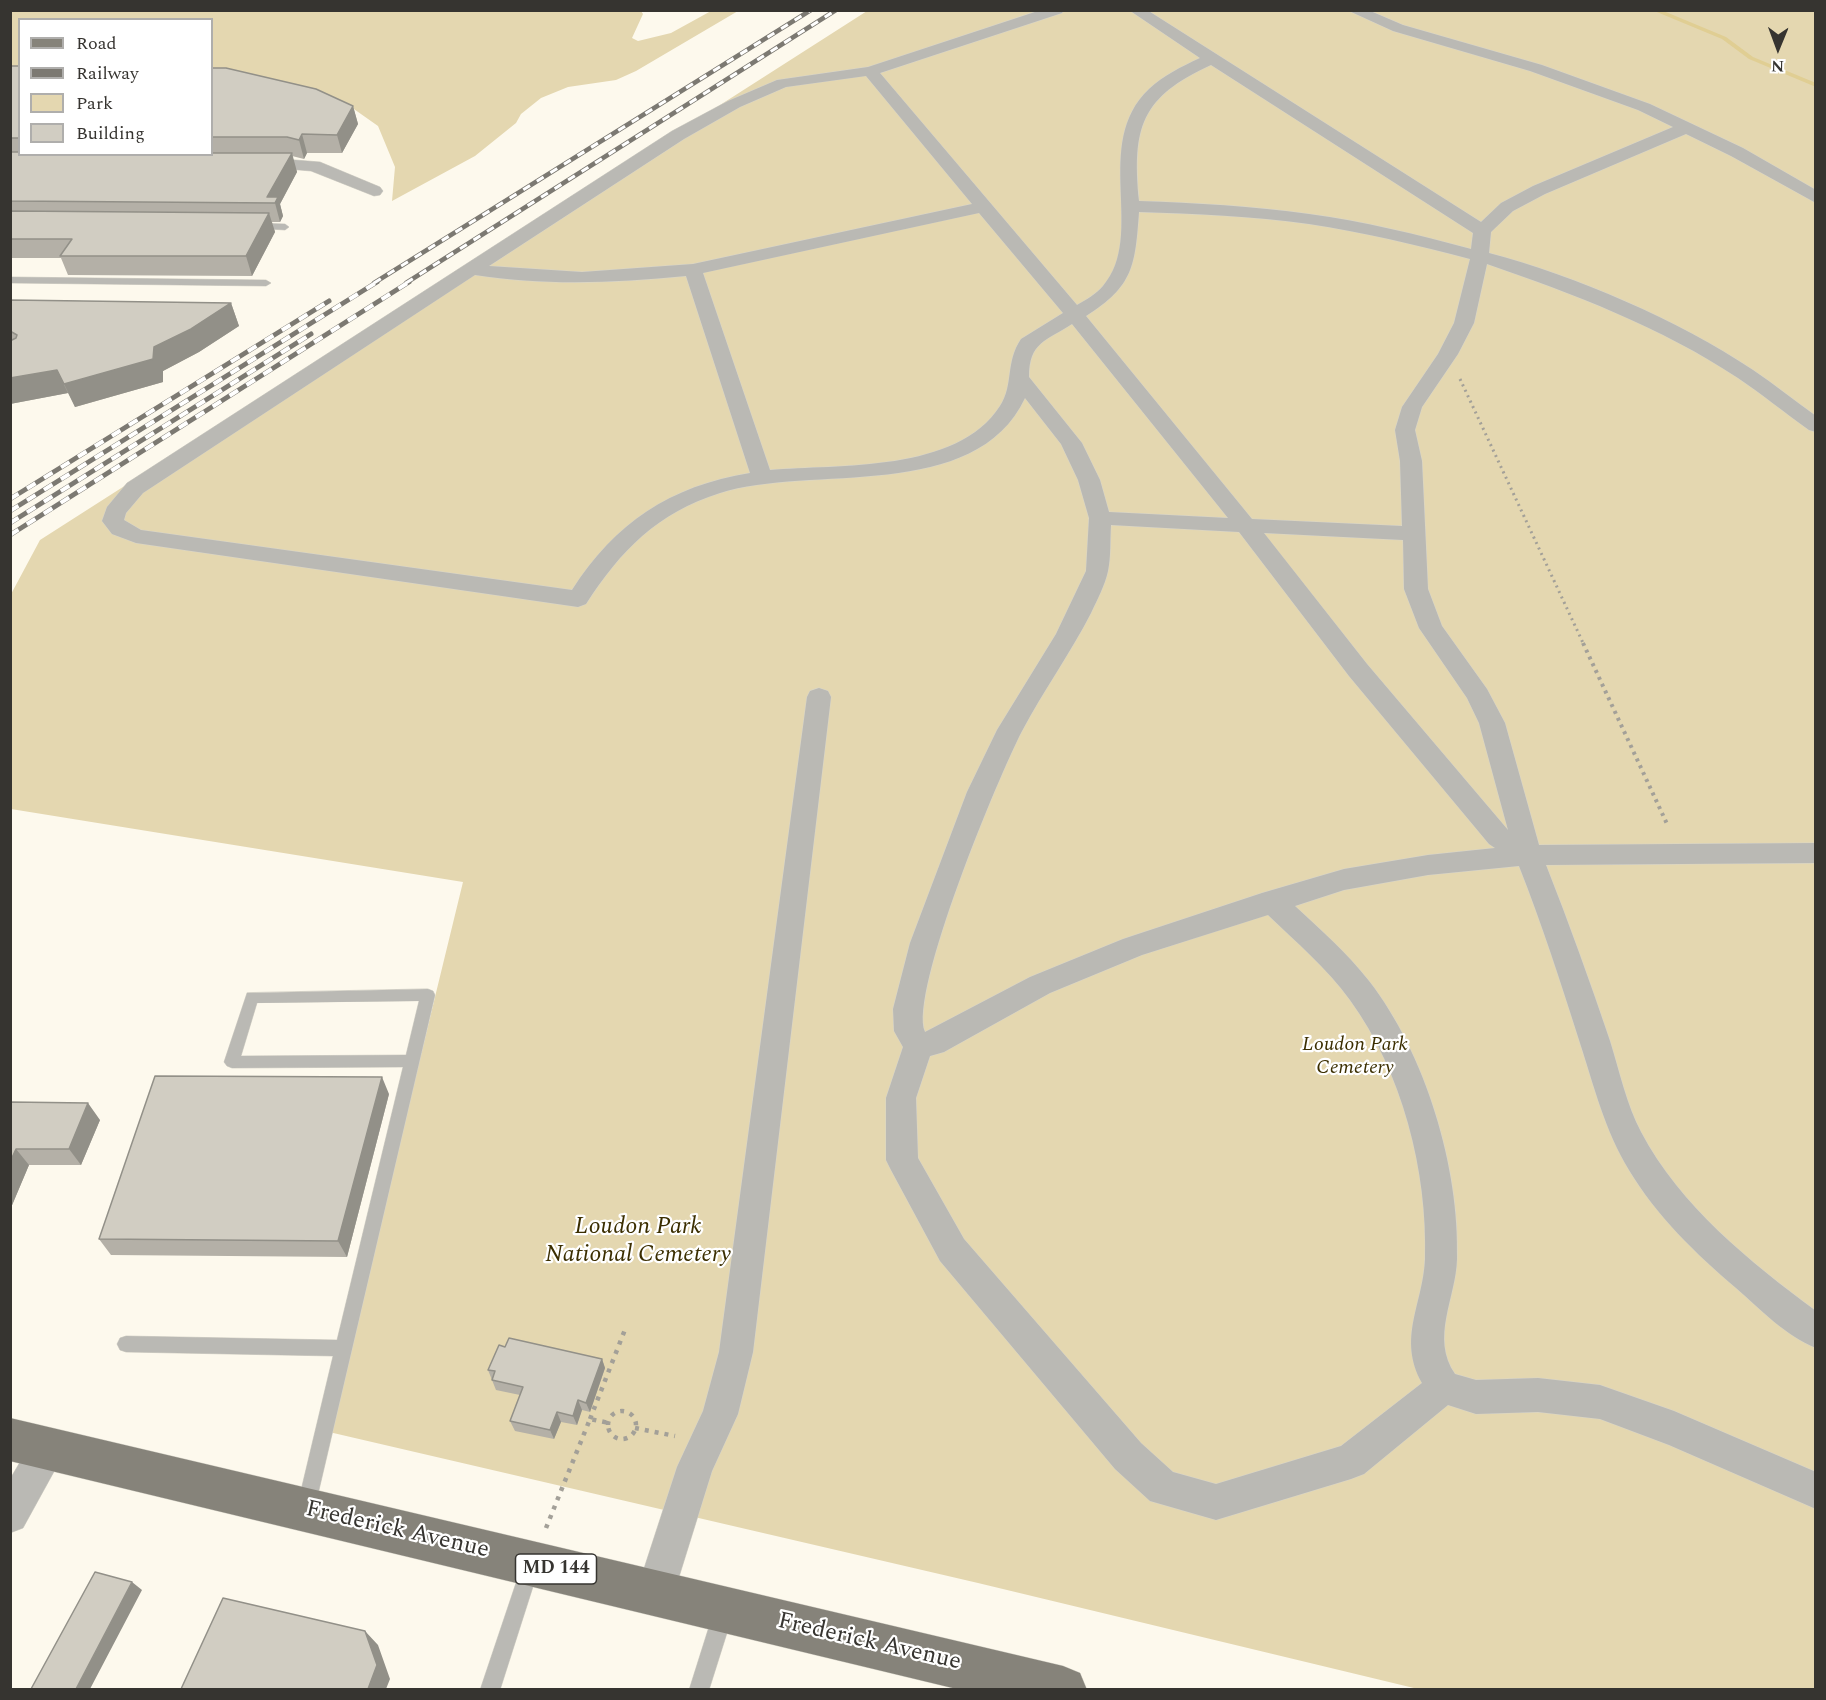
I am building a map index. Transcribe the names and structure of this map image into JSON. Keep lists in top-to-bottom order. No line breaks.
{"streets":{"main road":["Frederick Avenue","MD 144"]},"parks":["Loudon Park Cemetery","Loudon Park National Cemetery"],"legend":["Road","Railway","Park","Building"],"north":"bottom"}
